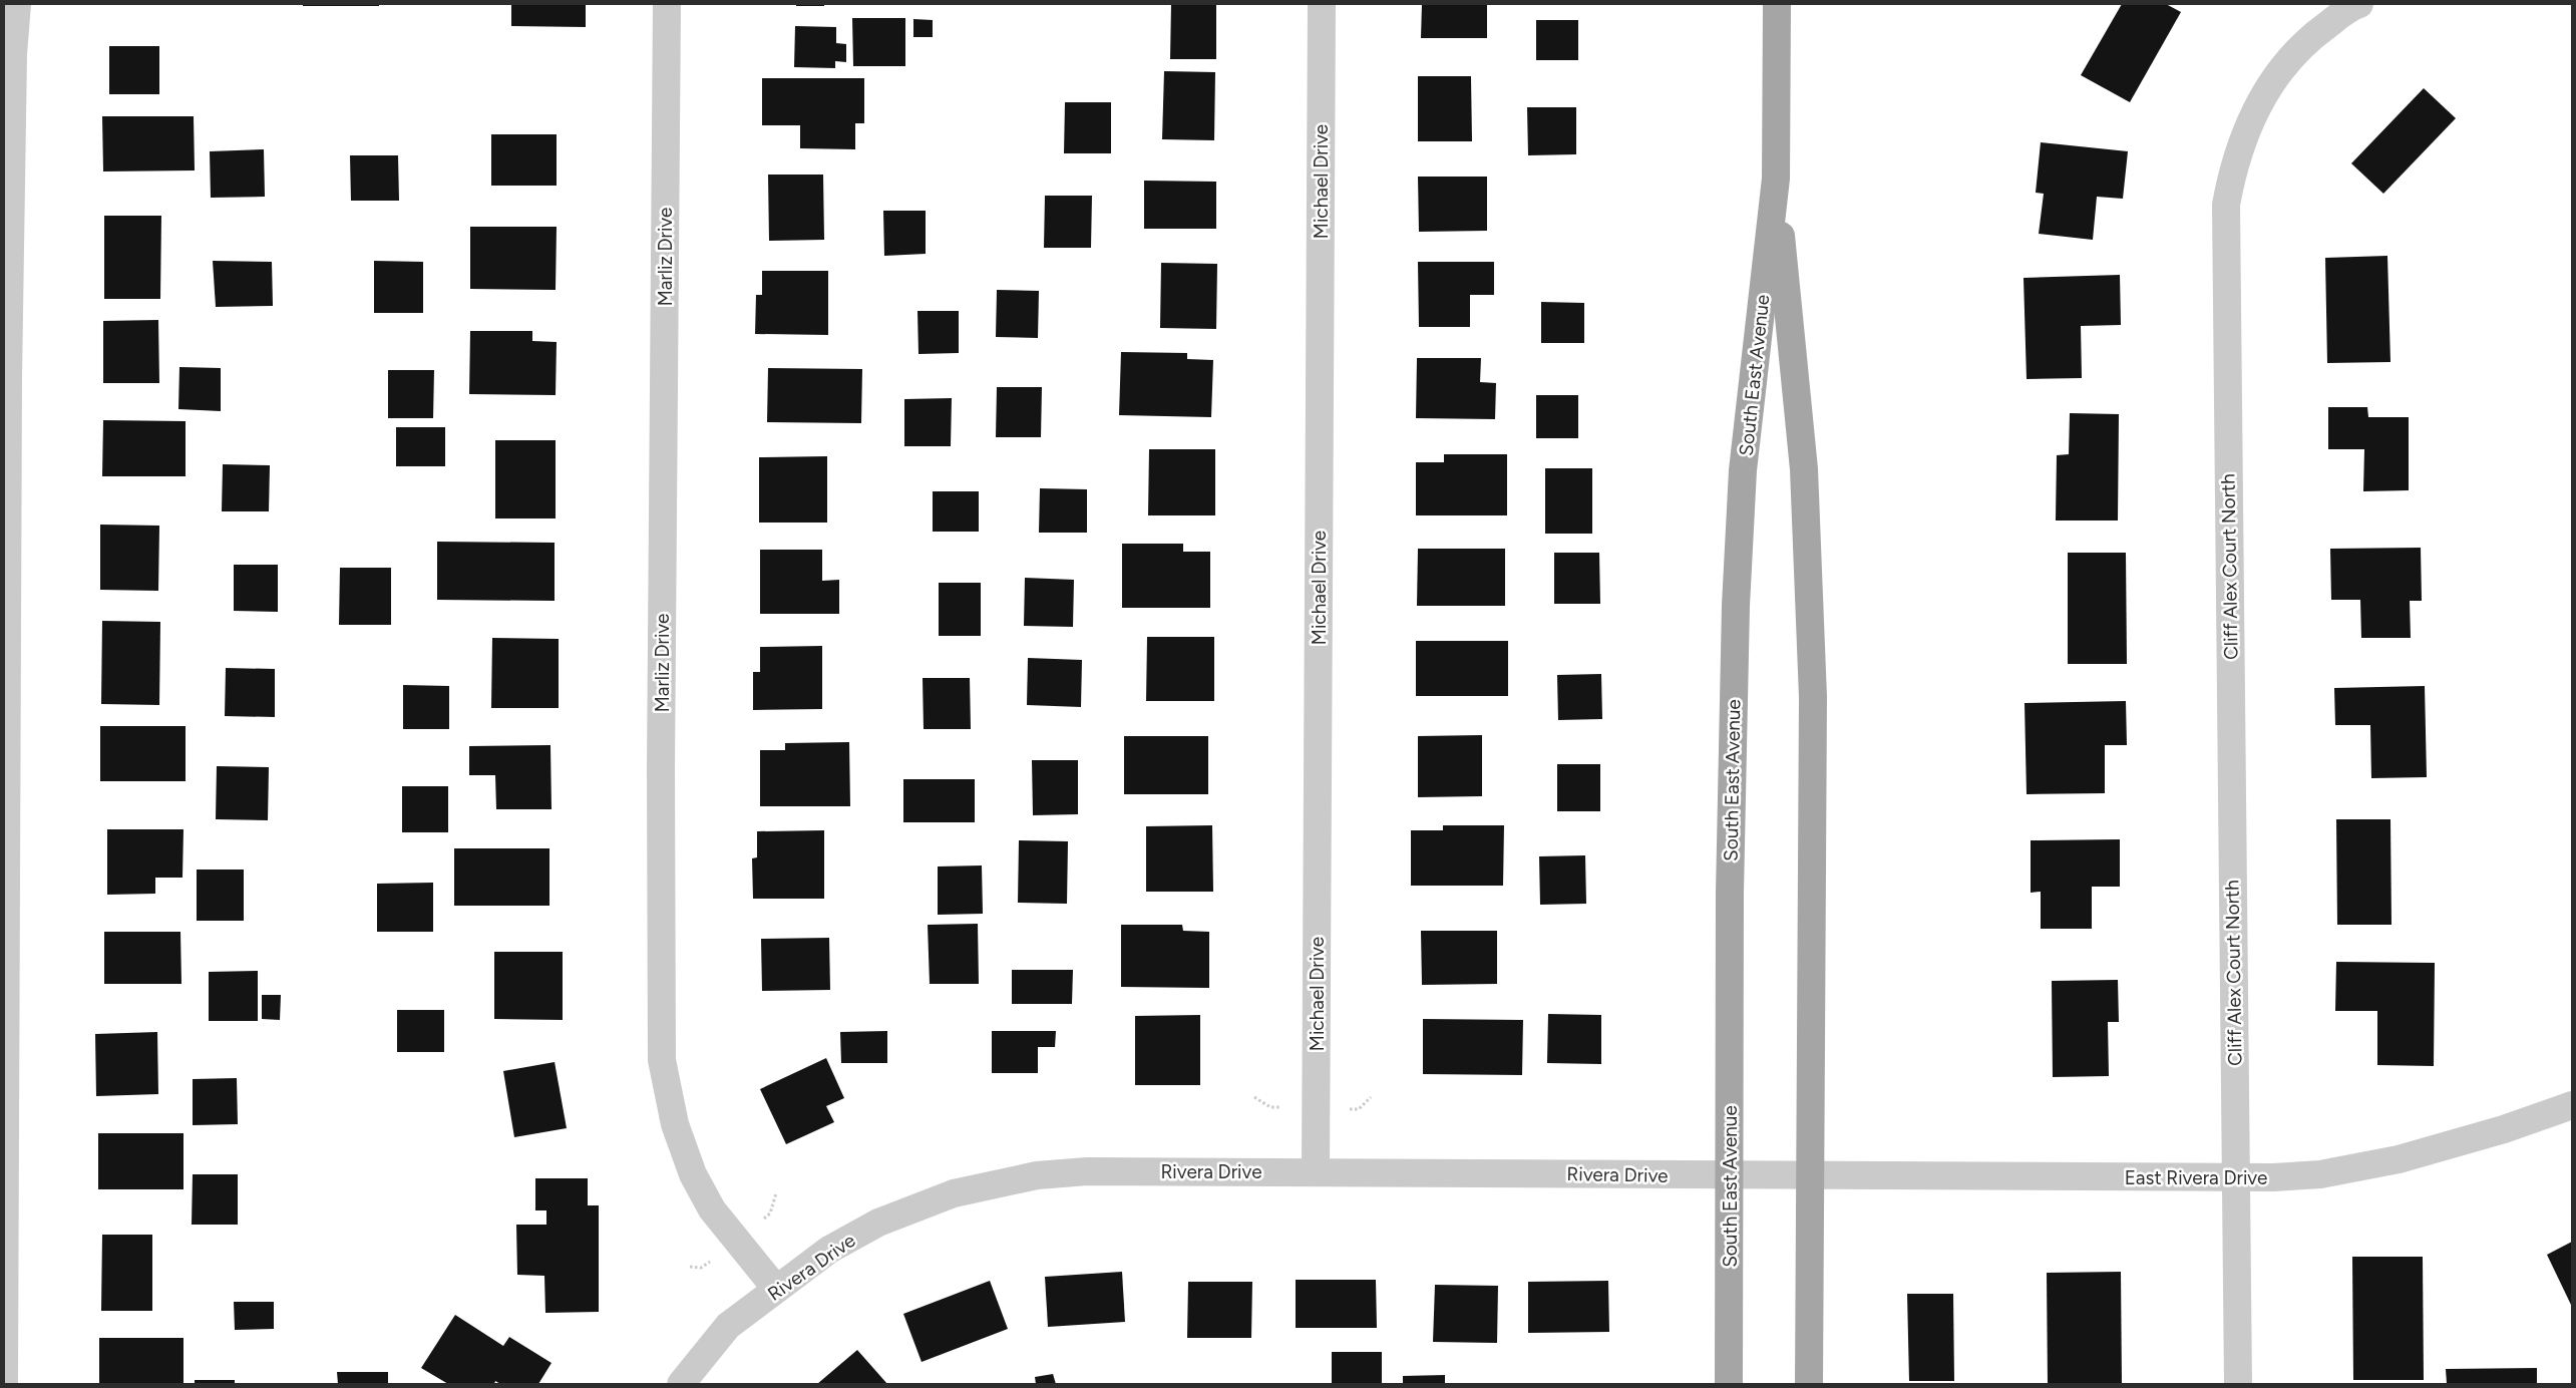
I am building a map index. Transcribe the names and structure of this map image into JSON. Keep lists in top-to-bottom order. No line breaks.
{"streets":{"main road":["South East Avenue"],"street":["Michael Drive","Marliz Drive","Cliff Alex Court North","Rivera Drive","East Rivera Drive"]},"crossings":[["Michael Drive","Rivera Drive"],["Marliz Drive","Rivera Drive"],["South East Avenue","Rivera Drive"],["South East Avenue","East Rivera Drive"],["Cliff Alex Court North","East Rivera Drive"],["Rivera Drive","East Rivera Drive"]]}
